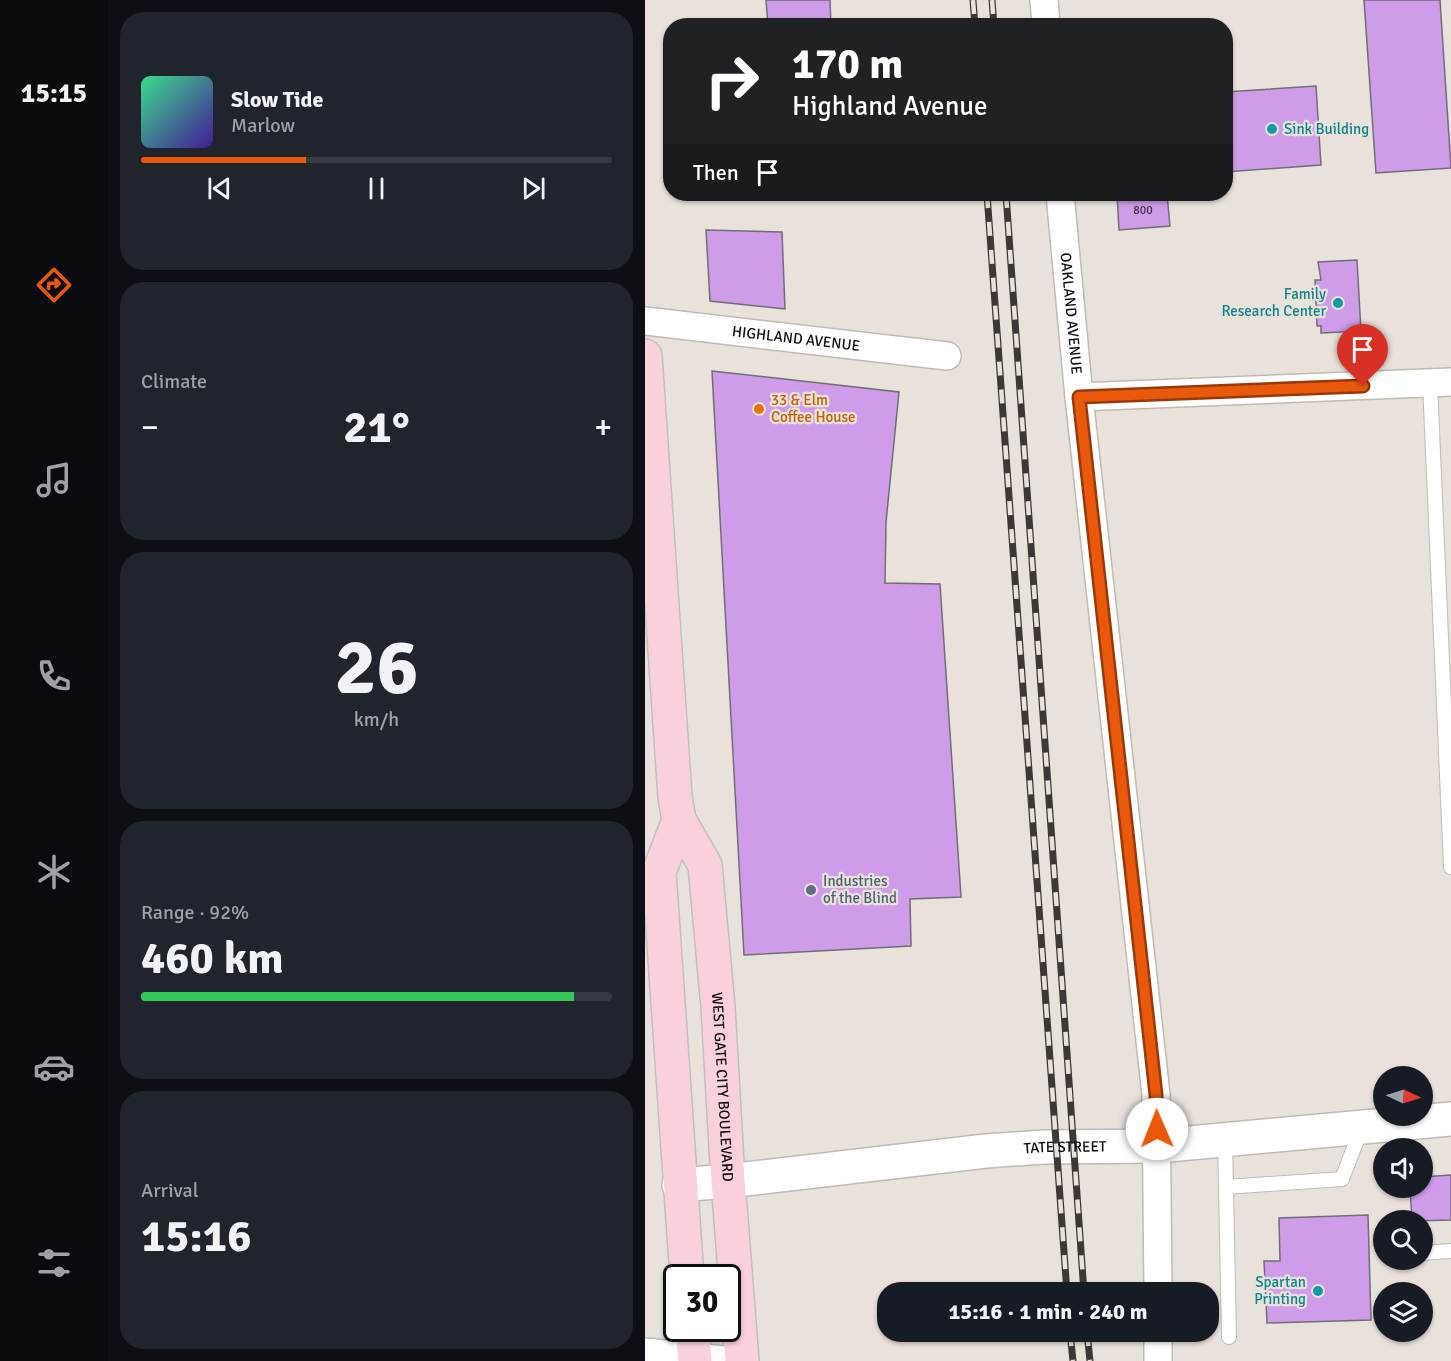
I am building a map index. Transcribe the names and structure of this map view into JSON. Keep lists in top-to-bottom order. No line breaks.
{"streets":{"main road":["WEST GATE CITY BOULEVARD"],"street":["OAKLAND AVENUE","HIGHLAND AVENUE","TATE STREET"]},"crossings":[["OAKLAND AVENUE","TATE STREET"],["WEST GATE CITY BOULEVARD","TATE STREET"]],"places":["Sink Building","Family Research Center","33 & Elm Coffee House","Industries of the Blind","Spartan Printing"],"house_numbers":["800"],"north":"right","page":{"tabs":"15:15","turn":["170 m","Highland Avenue"],"song":["Slow Tide","Marlow"],"then":"Then","tile":["Climate",["26","km/h"],["Range · 92%","460 km"],["Arrival","15:16"]],"heat":["−","21°","+"],"limit":"30","trip":"15:16 · 1 min · 240 m"}}
